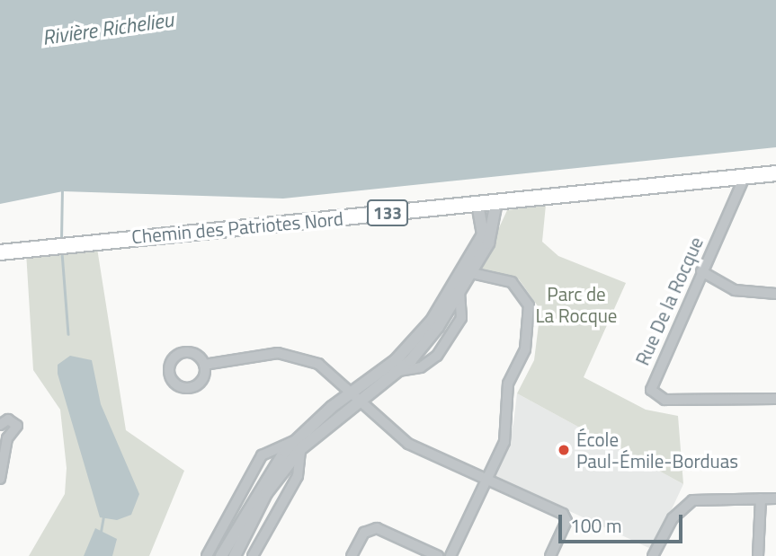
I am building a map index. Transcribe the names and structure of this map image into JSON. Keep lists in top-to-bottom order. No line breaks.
{"streets":{"main road":["133","Chemin des Patriotes Nord"],"street":["Rue De la Rocque"]},"crossings":[["Chemin des Patriotes Nord","Rue De la Rocque"]],"water":["Rivière Richelieu"],"parks":["Parc de La Rocque"],"places":["École Paul-Émile-Borduas"],"scale_bar":"100 m"}
